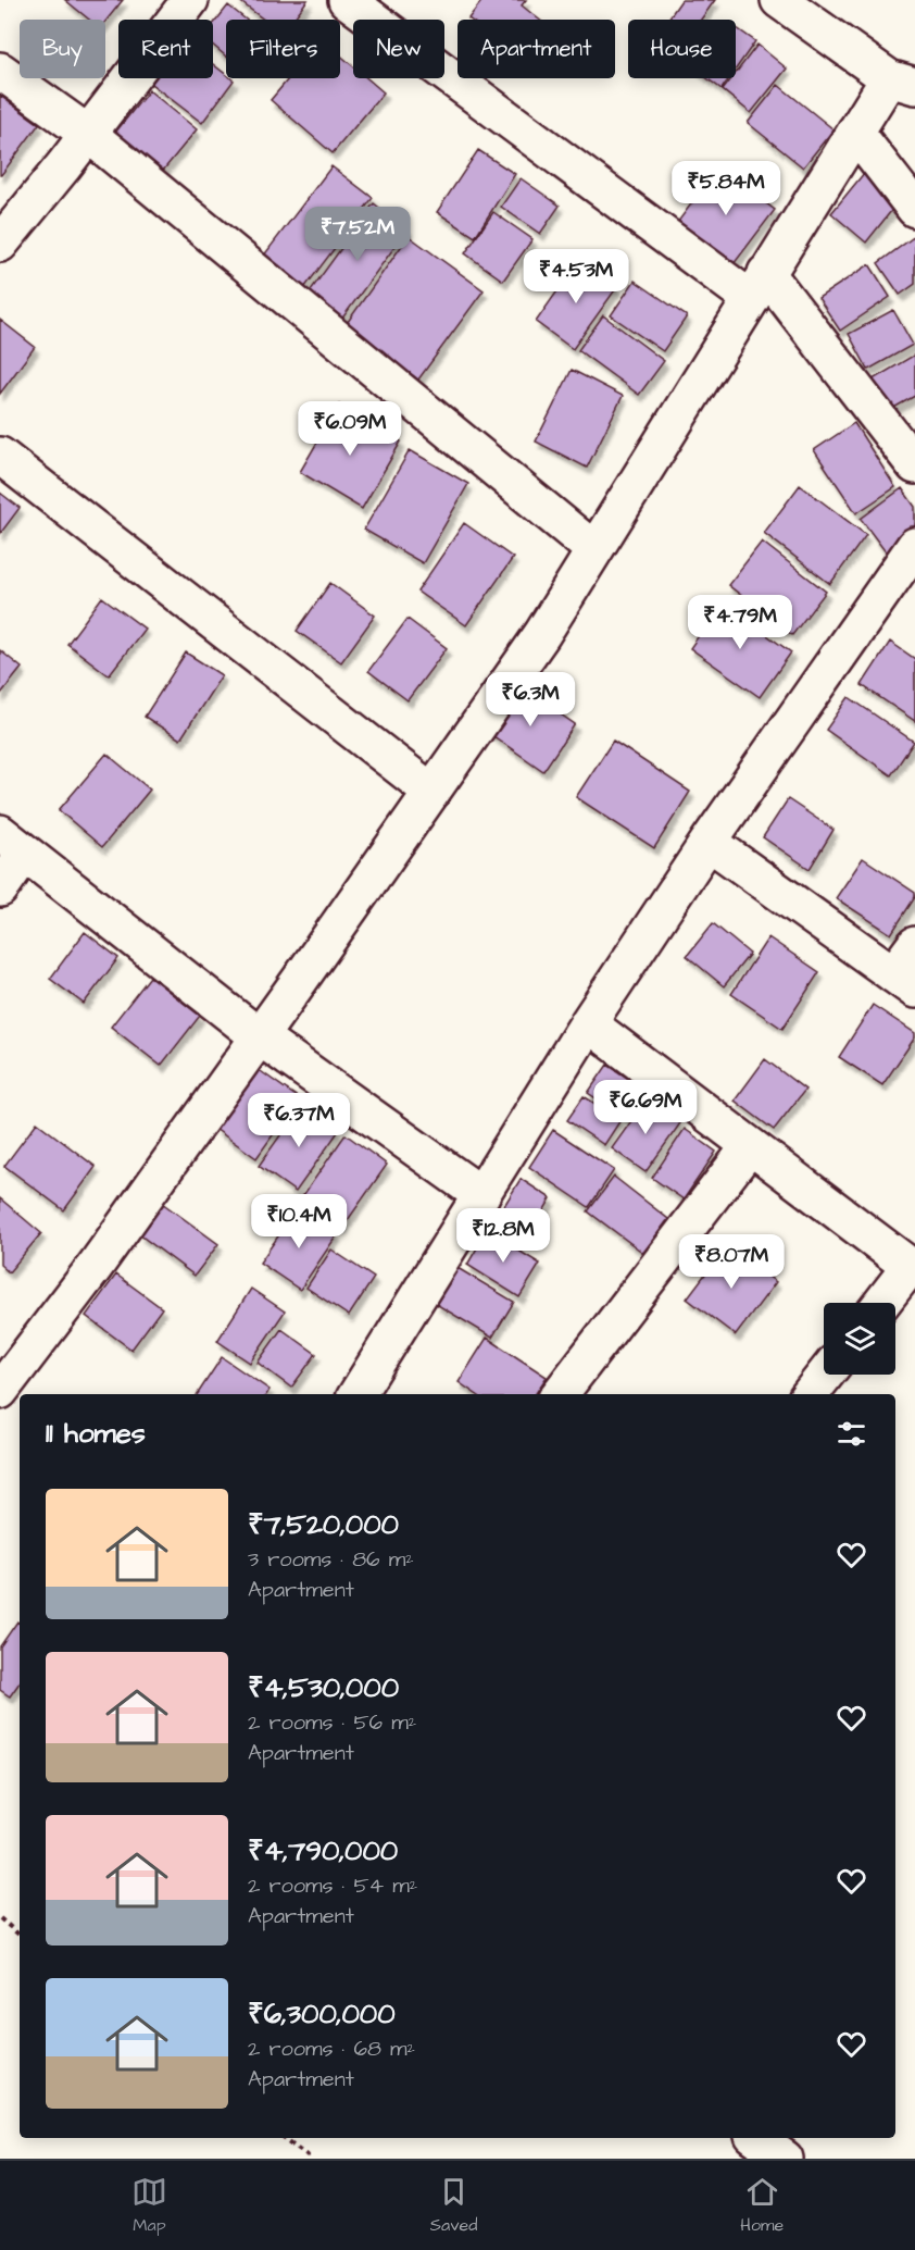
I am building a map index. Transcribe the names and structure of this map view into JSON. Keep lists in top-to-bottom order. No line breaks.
{"page":{"chip":["Buy","Rent","Filters","New","Apartment","House"],"price":["₹5.84M","₹7.52M","₹4.53M","₹6.09M","₹4.79M","₹6.3M","₹6.69M","₹6.37M","₹10.4M","₹12.8M","₹8.07M"],"heading":"11 homes","list":[{"name":"₹7,520,000","note":"3 rooms · 86 m² · Apartment"},{"name":"₹4,530,000","note":"2 rooms · 56 m² · Apartment"},{"name":"₹4,790,000","note":"2 rooms · 54 m² · Apartment"},{"name":"₹6,300,000","note":"2 rooms · 68 m² · Apartment"}],"tabs":["Map","Saved","Home"]}}
